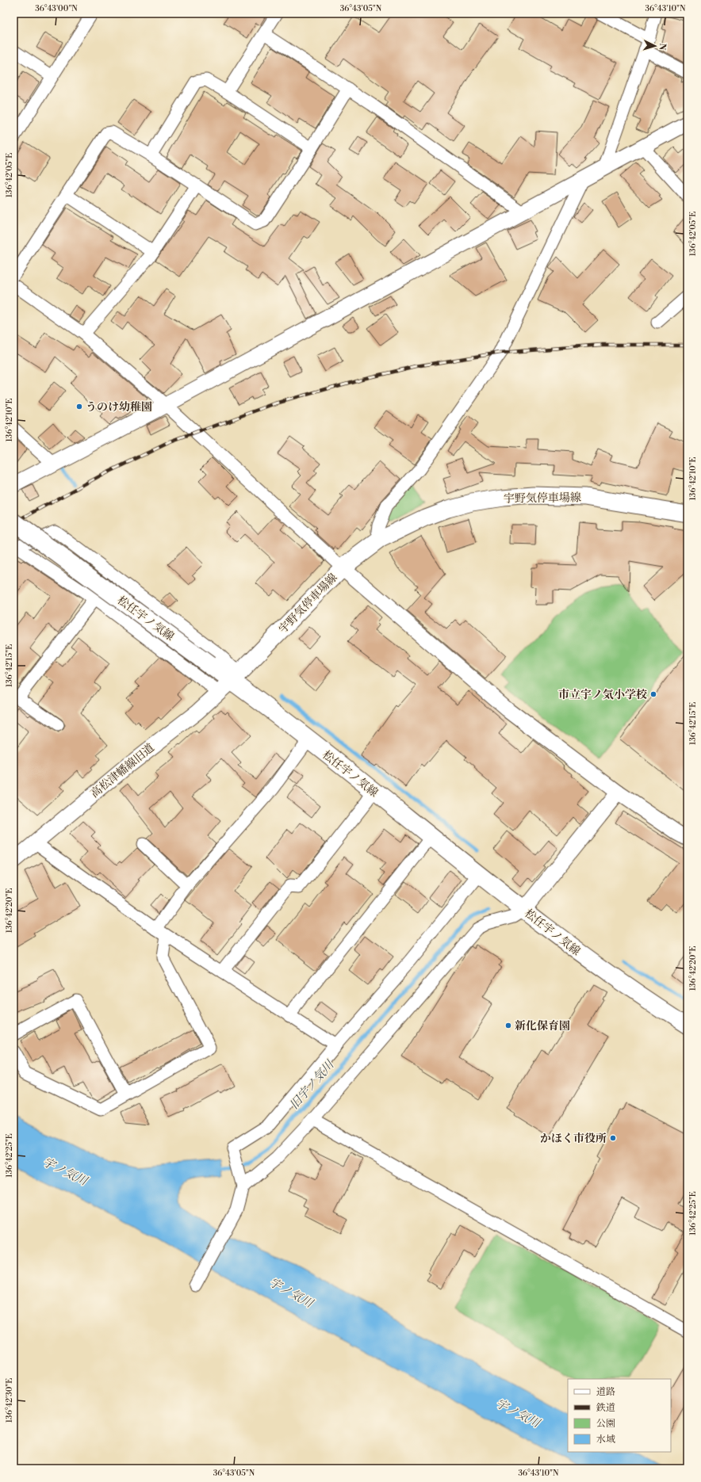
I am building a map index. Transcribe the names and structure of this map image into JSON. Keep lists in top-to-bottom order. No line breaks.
{"streets":{"main road":["宇野気停車場線","松任宇ノ気線"],"street":["高松津幡線旧道"]},"crossings":[["宇野気停車場線","松任宇ノ気線"],["宇野気停車場線","高松津幡線旧道"],["松任宇ノ気線","高松津幡線旧道"]],"water":["旧宇ノ気川","宇ノ気川"],"places":["うのけ幼稚園","市立宇ノ気小学校","新化保育園","かほく市役所"],"legend":["道路","鉄道","公園","水域"],"north":"right","coordinates":["36°43'00\"N","36°43'05\"N","36°43'10\"N","136°42'05\"E","136°42'10\"E","136°42'15\"E","136°42'20\"E","136°42'25\"E","136°42'30\"E"]}
